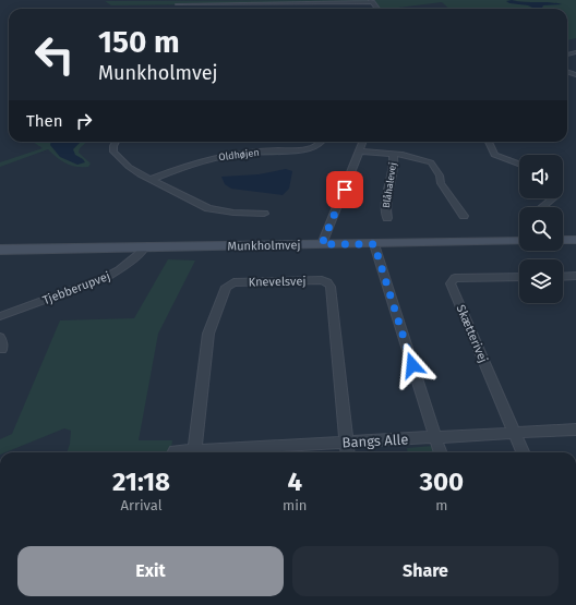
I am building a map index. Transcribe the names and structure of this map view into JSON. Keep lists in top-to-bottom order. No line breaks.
{"streets":{"street":["Oldhøjen","Blåhalevej","Munkholmvej","Knevelsvej","Tjebberupvej","Skætterivej","Bangs Alle"]},"crossings":[["Munkholmvej","Tjebberupvej"],["Knevelsvej","Bangs Alle"],["Skætterivej","Bangs Alle"]],"page":{"turn":["150 m","Munkholmvej"],"then":"Then","eta":["21:18","Arrival","4","min","300","m"],"buttons":["Exit","Share"]}}
